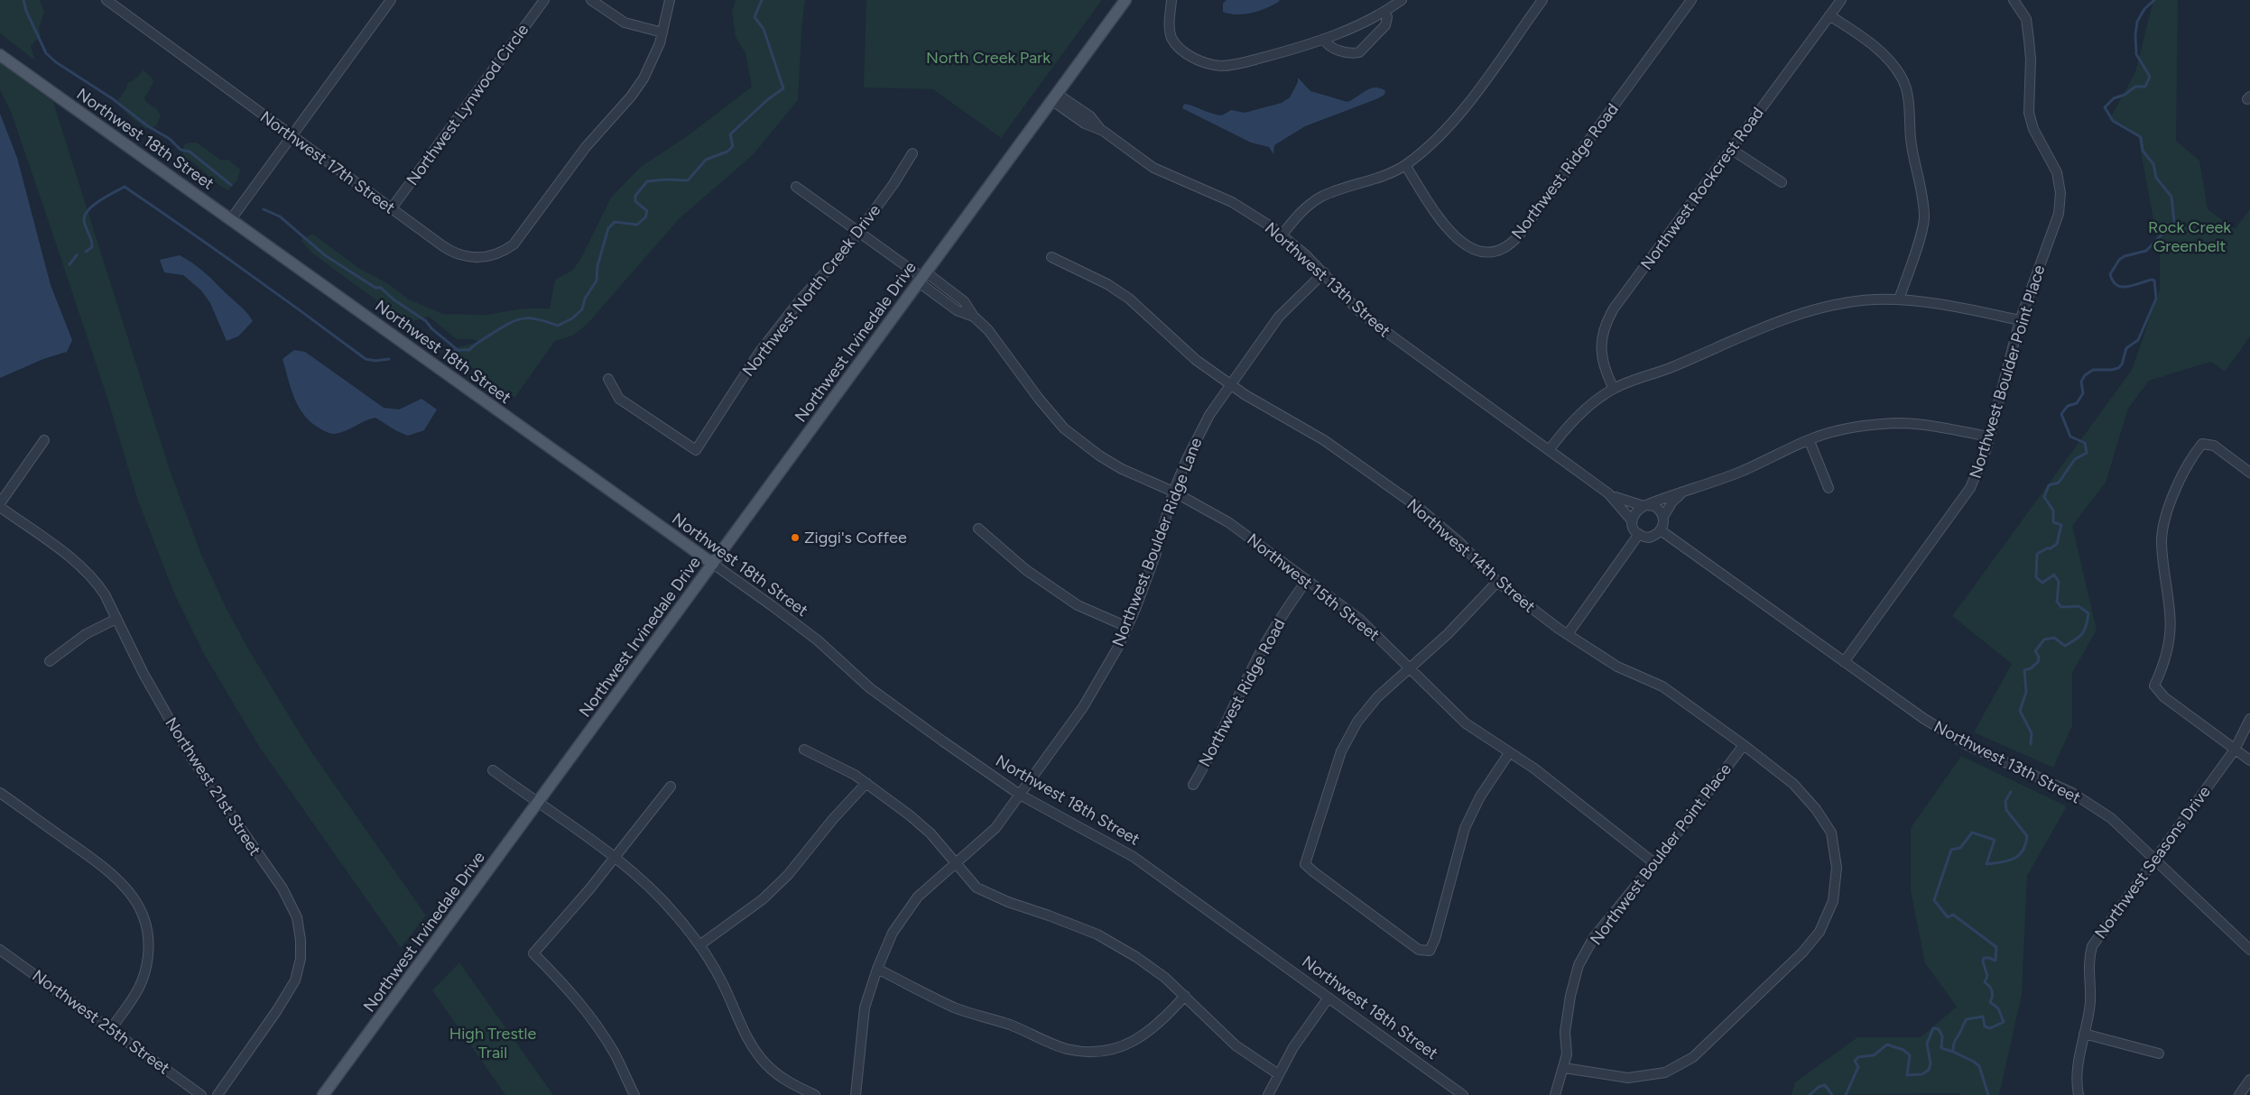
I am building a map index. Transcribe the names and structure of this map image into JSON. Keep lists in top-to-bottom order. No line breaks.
{"streets":{"main road":["Northwest 18th Street","Northwest Irvinedale Drive"],"street":["Northwest Lynwood Circle","Northwest 17th Street","Northwest Ridge Road","Northwest Rockcrest Road","Northwest 13th Street","Northwest North Creek Drive","Northwest Boulder Point Place","Northwest Boulder Ridge Lane","Northwest 14th Street","Northwest 15th Street","Northwest 21st Street","Northwest Seasons Drive","Northwest 25th Street"]},"crossings":[["Northwest Lynwood Circle","Northwest 17th Street"],["Northwest 18th Street","Northwest Irvinedale Drive"],["Northwest 18th Street","Northwest Boulder Ridge Lane"],["Northwest Ridge Road","Northwest 15th Street"],["Northwest 13th Street","Northwest Irvinedale Drive"],["Northwest 13th Street","Northwest Boulder Point Place"],["Northwest 13th Street","Northwest Boulder Ridge Lane"],["Northwest 13th Street","Northwest Seasons Drive"],["Northwest North Creek Drive","Northwest 15th Street"],["Northwest Irvinedale Drive","Northwest 15th Street"],["Northwest Boulder Point Place","Northwest 14th Street"],["Northwest Boulder Point Place","Northwest 15th Street"],["Northwest Boulder Ridge Lane","Northwest 14th Street"],["Northwest Boulder Ridge Lane","Northwest 15th Street"]],"parks":["North Creek Park","Rock Creek Greenbelt","High Trestle Trail"],"places":["Ziggi's Coffee"]}
